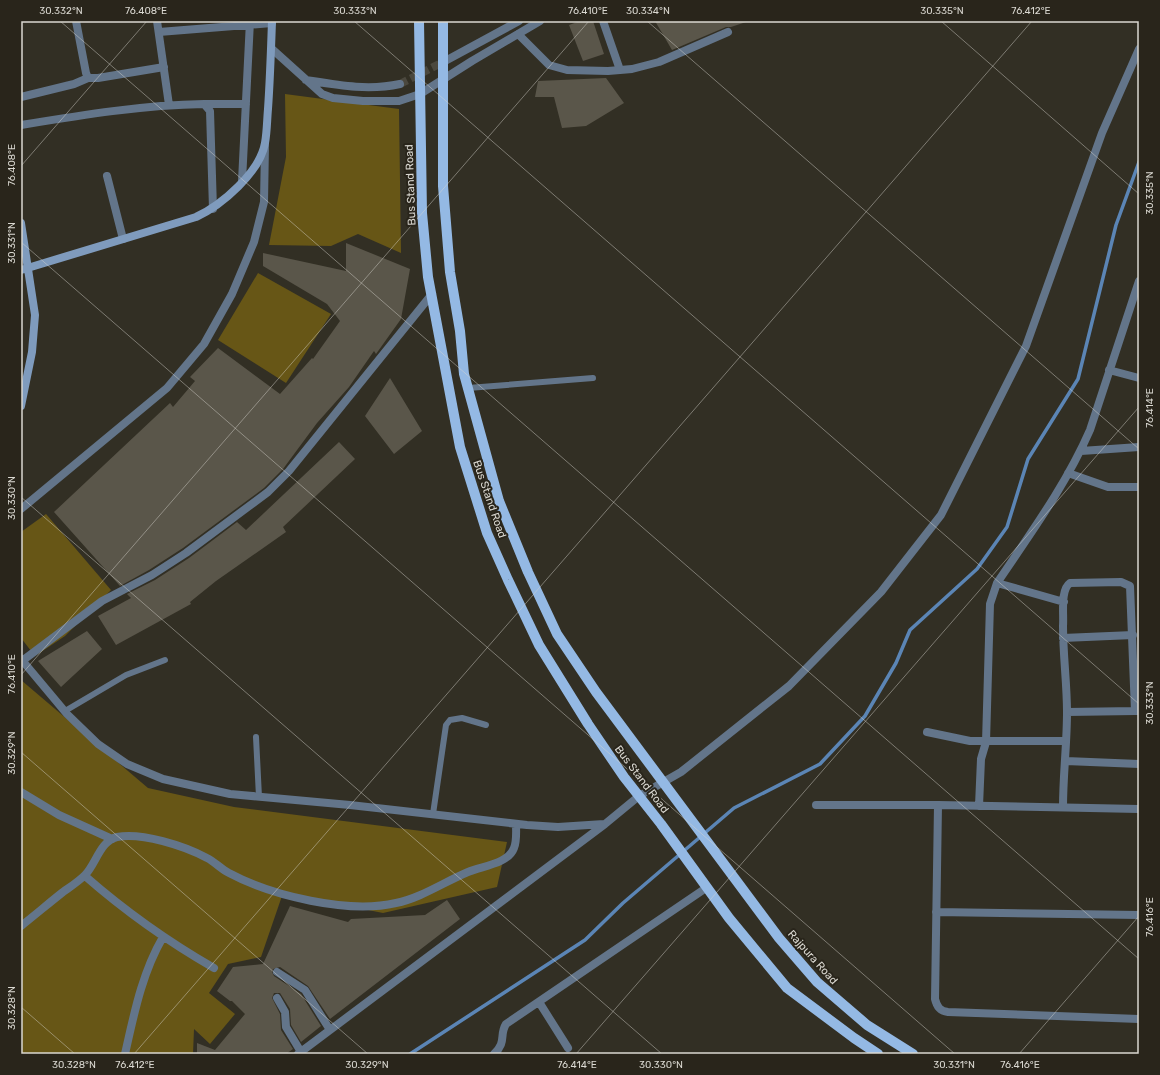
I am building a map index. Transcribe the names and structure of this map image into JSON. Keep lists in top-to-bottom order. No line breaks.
{"streets":{"main road":["Bus Stand Road","Rajpura Road"]},"crossings":[["Bus Stand Road","Rajpura Road"]],"coordinates":["30.332°N","76.408°E","30.333°N","76.410°E","30.334°N","30.335°N","76.412°E","30.331°N","76.414°E","30.330°N","30.329°N","76.416°E","30.328°N"]}
